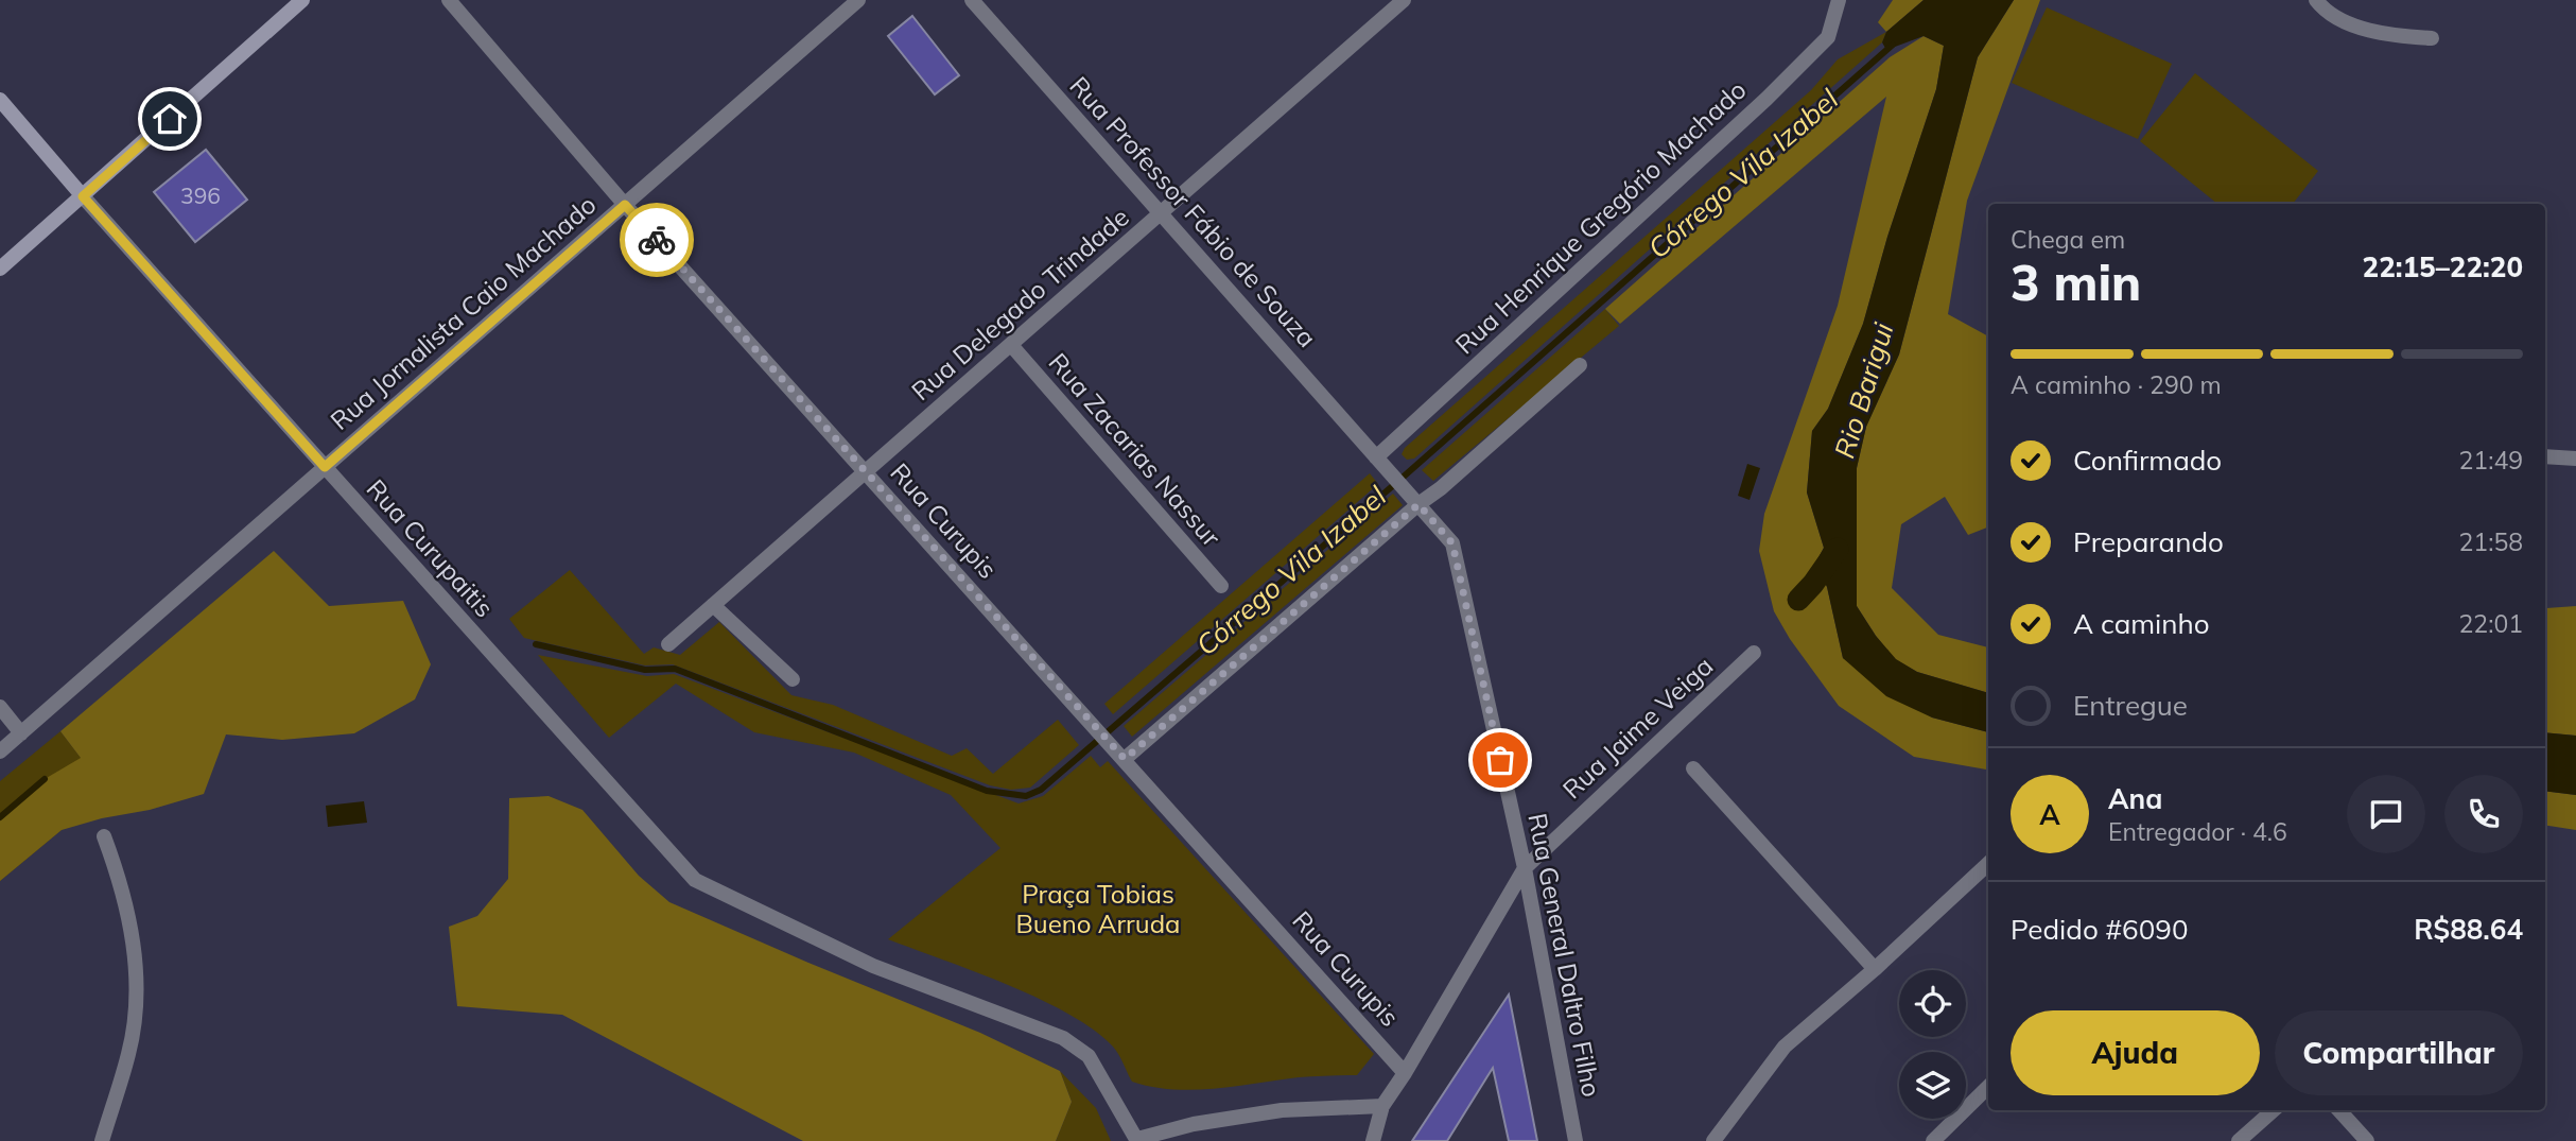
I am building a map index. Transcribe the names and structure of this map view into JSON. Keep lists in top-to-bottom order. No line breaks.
{"streets":{"main road":["Rua Curupaitis"],"street":["Rua Professor Fábio de Souza","Rua Henrique Gregório Machado","Rua Delegado Trindade","Rua Jornalista Caio Machado","Rua Zacarias Nassur","Rua Curupis","Rua Jaime Veiga","Rua General Daltro Filho"]},"crossings":[["Rua Professor Fábio de Souza","Rua Henrique Gregório Machado"],["Rua Professor Fábio de Souza","Rua Delegado Trindade"],["Rua Professor Fábio de Souza","Rua General Daltro Filho"],["Rua Henrique Gregório Machado","Rua General Daltro Filho"],["Rua Delegado Trindade","Rua Zacarias Nassur"],["Rua Delegado Trindade","Rua Curupis"],["Rua Jornalista Caio Machado","Rua Curupis"],["Rua Jornalista Caio Machado","Rua Curupaitis"],["Rua Curupis","Rua Jaime Veiga"],["Rua Jaime Veiga","Rua General Daltro Filho"]],"water":["Córrego Vila Izabel","Rio Barigui"],"parks":["Praça Tobias Bueno Arruda"],"house_numbers":["396"],"page":{"heading":["3 min","Chega em","22:15–22:20"],"panel":["Ana","Entregador · 4.6","Pedido #6090","R$88.64"],"bar":"A caminho · 290 m","list":[["Confirmado","21:49"],["Preparando","21:58"],["A caminho","22:01"],"Entregue"],"round":"A","buttons":["Ajuda","Compartilhar"]}}
